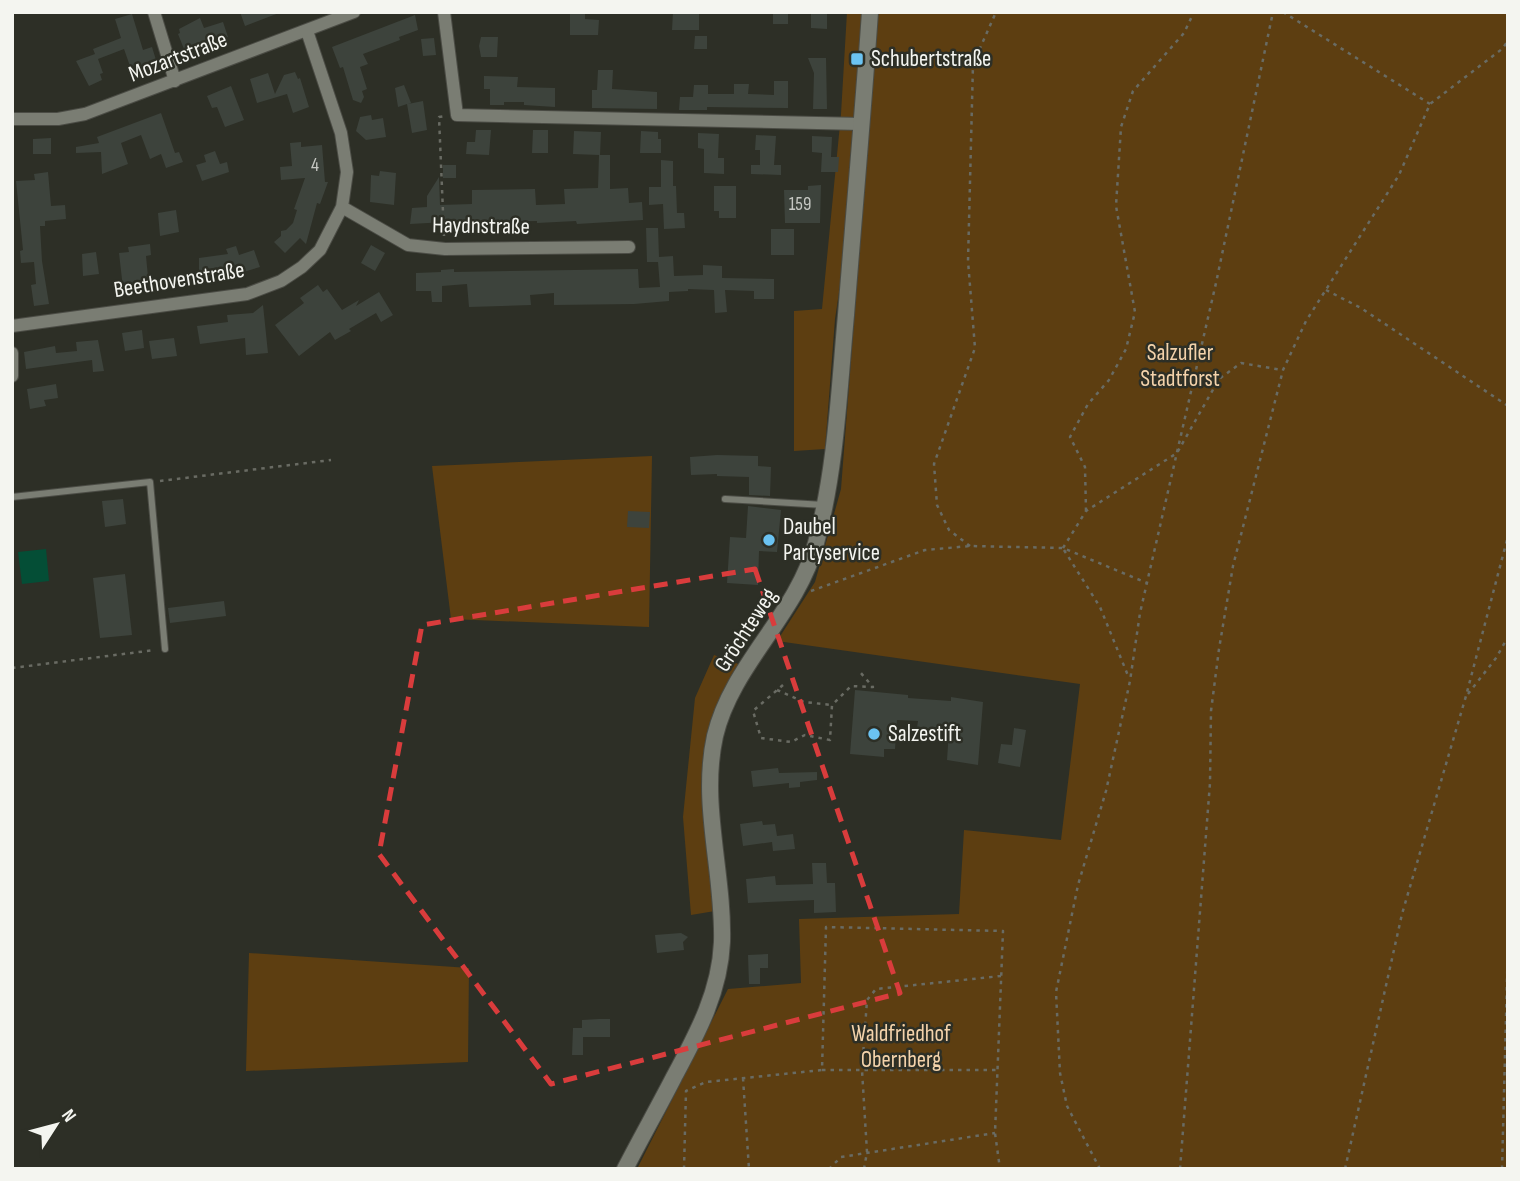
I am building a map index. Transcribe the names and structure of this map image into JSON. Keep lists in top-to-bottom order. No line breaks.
{"streets":{"street":["Mozartstraße","Haydnstraße","Beethovenstraße","Gröchteweg"]},"crossings":[["Mozartstraße","Beethovenstraße"],["Haydnstraße","Beethovenstraße"]],"parks":["Salzufler Stadtforst","Waldfriedhof Obernberg"],"places":{"transit":["Schubertstraße"],"other":["Daubel Partyservice","Salzestift"]},"house_numbers":["4","159"],"north":"top right"}
